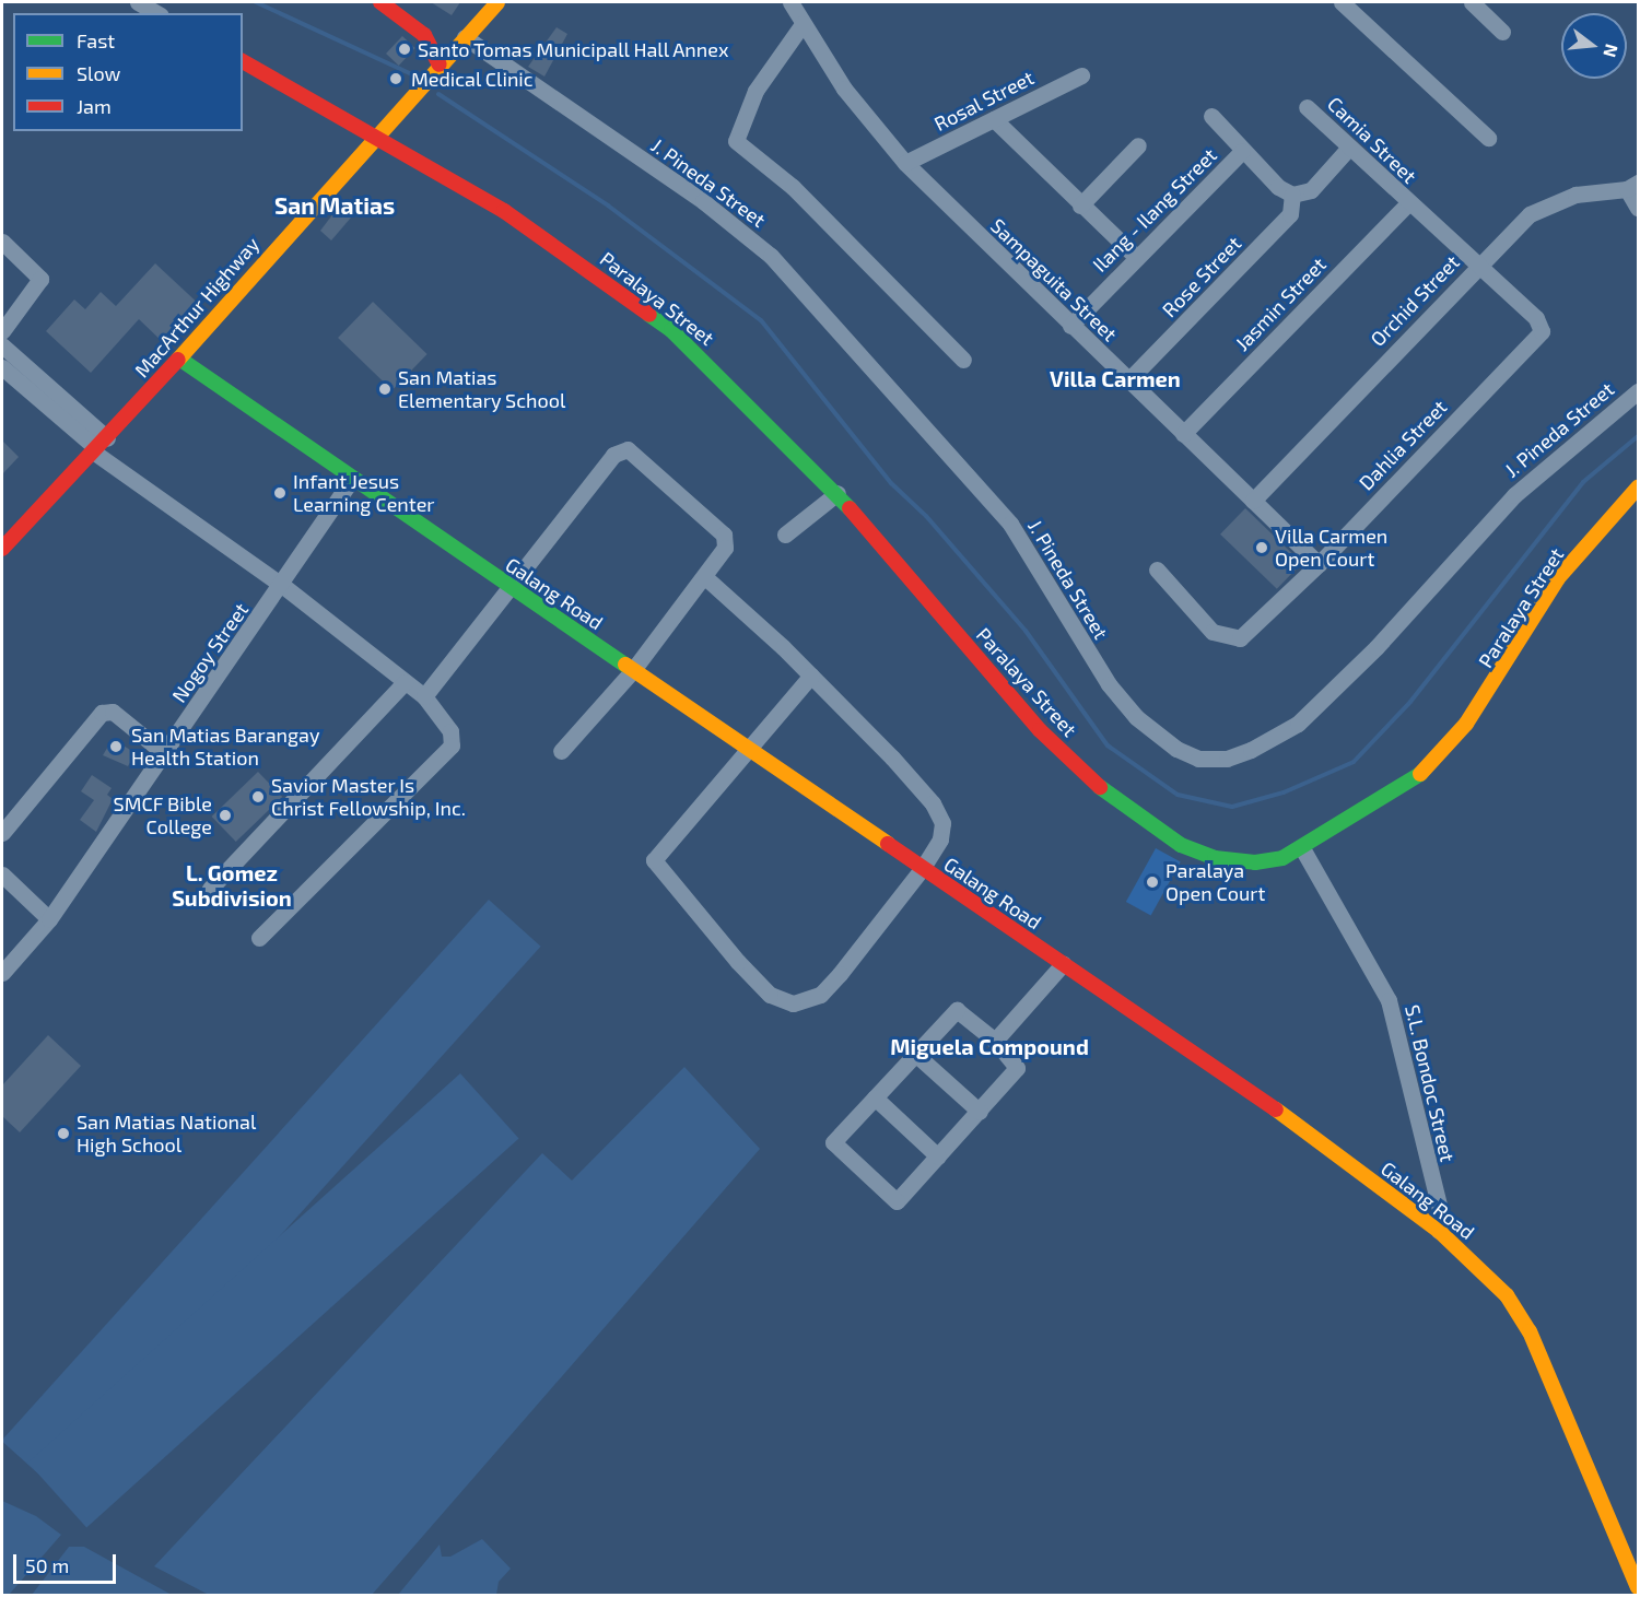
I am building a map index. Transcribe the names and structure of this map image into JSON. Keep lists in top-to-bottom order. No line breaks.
{"streets":{"main road":["Paralaya Street","MacArthur Highway","Galang Road"],"street":["Rosal Street","Camia Street","J. Pineda Street","Ilang - Ilang Street","Rose Street","Sampaguita Street","Orchid Street","Jasmin Street","Dahlia Street","Nogoy Street","S.L. Bondoc Street"]},"crossings":[["Rosal Street","Sampaguita Street"],["Camia Street","Jasmin Street"],["Camia Street","Dahlia Street"],["J. Pineda Street","MacArthur Highway"],["Ilang - Ilang Street","Sampaguita Street"],["Rose Street","Sampaguita Street"],["Sampaguita Street","Orchid Street"],["Sampaguita Street","Jasmin Street"],["Sampaguita Street","Dahlia Street"],["Paralaya Street","MacArthur Highway"],["Paralaya Street","S.L. Bondoc Street"],["Orchid Street","Dahlia Street"],["Jasmin Street","Dahlia Street"],["MacArthur Highway","Galang Road"],["Galang Road","Nogoy Street"],["Galang Road","S.L. Bondoc Street"]],"districts":["San Matias","Villa Carmen","L. Gomez Subdivision","Miguela Compound"],"places":["Santo Tomas Municipall Hall Annex","Medical Clinic","San Matias Elementary School","Infant Jesus Learning Center","Villa Carmen Open Court","San Matias Barangay Health Station","Savior Master Is Christ Fellowship, Inc.","SMCF Bible College","Paralaya Open Court","San Matias National High School"],"legend":["Fast","Slow","Jam"],"scale_bar":"50 m","north":"right"}
